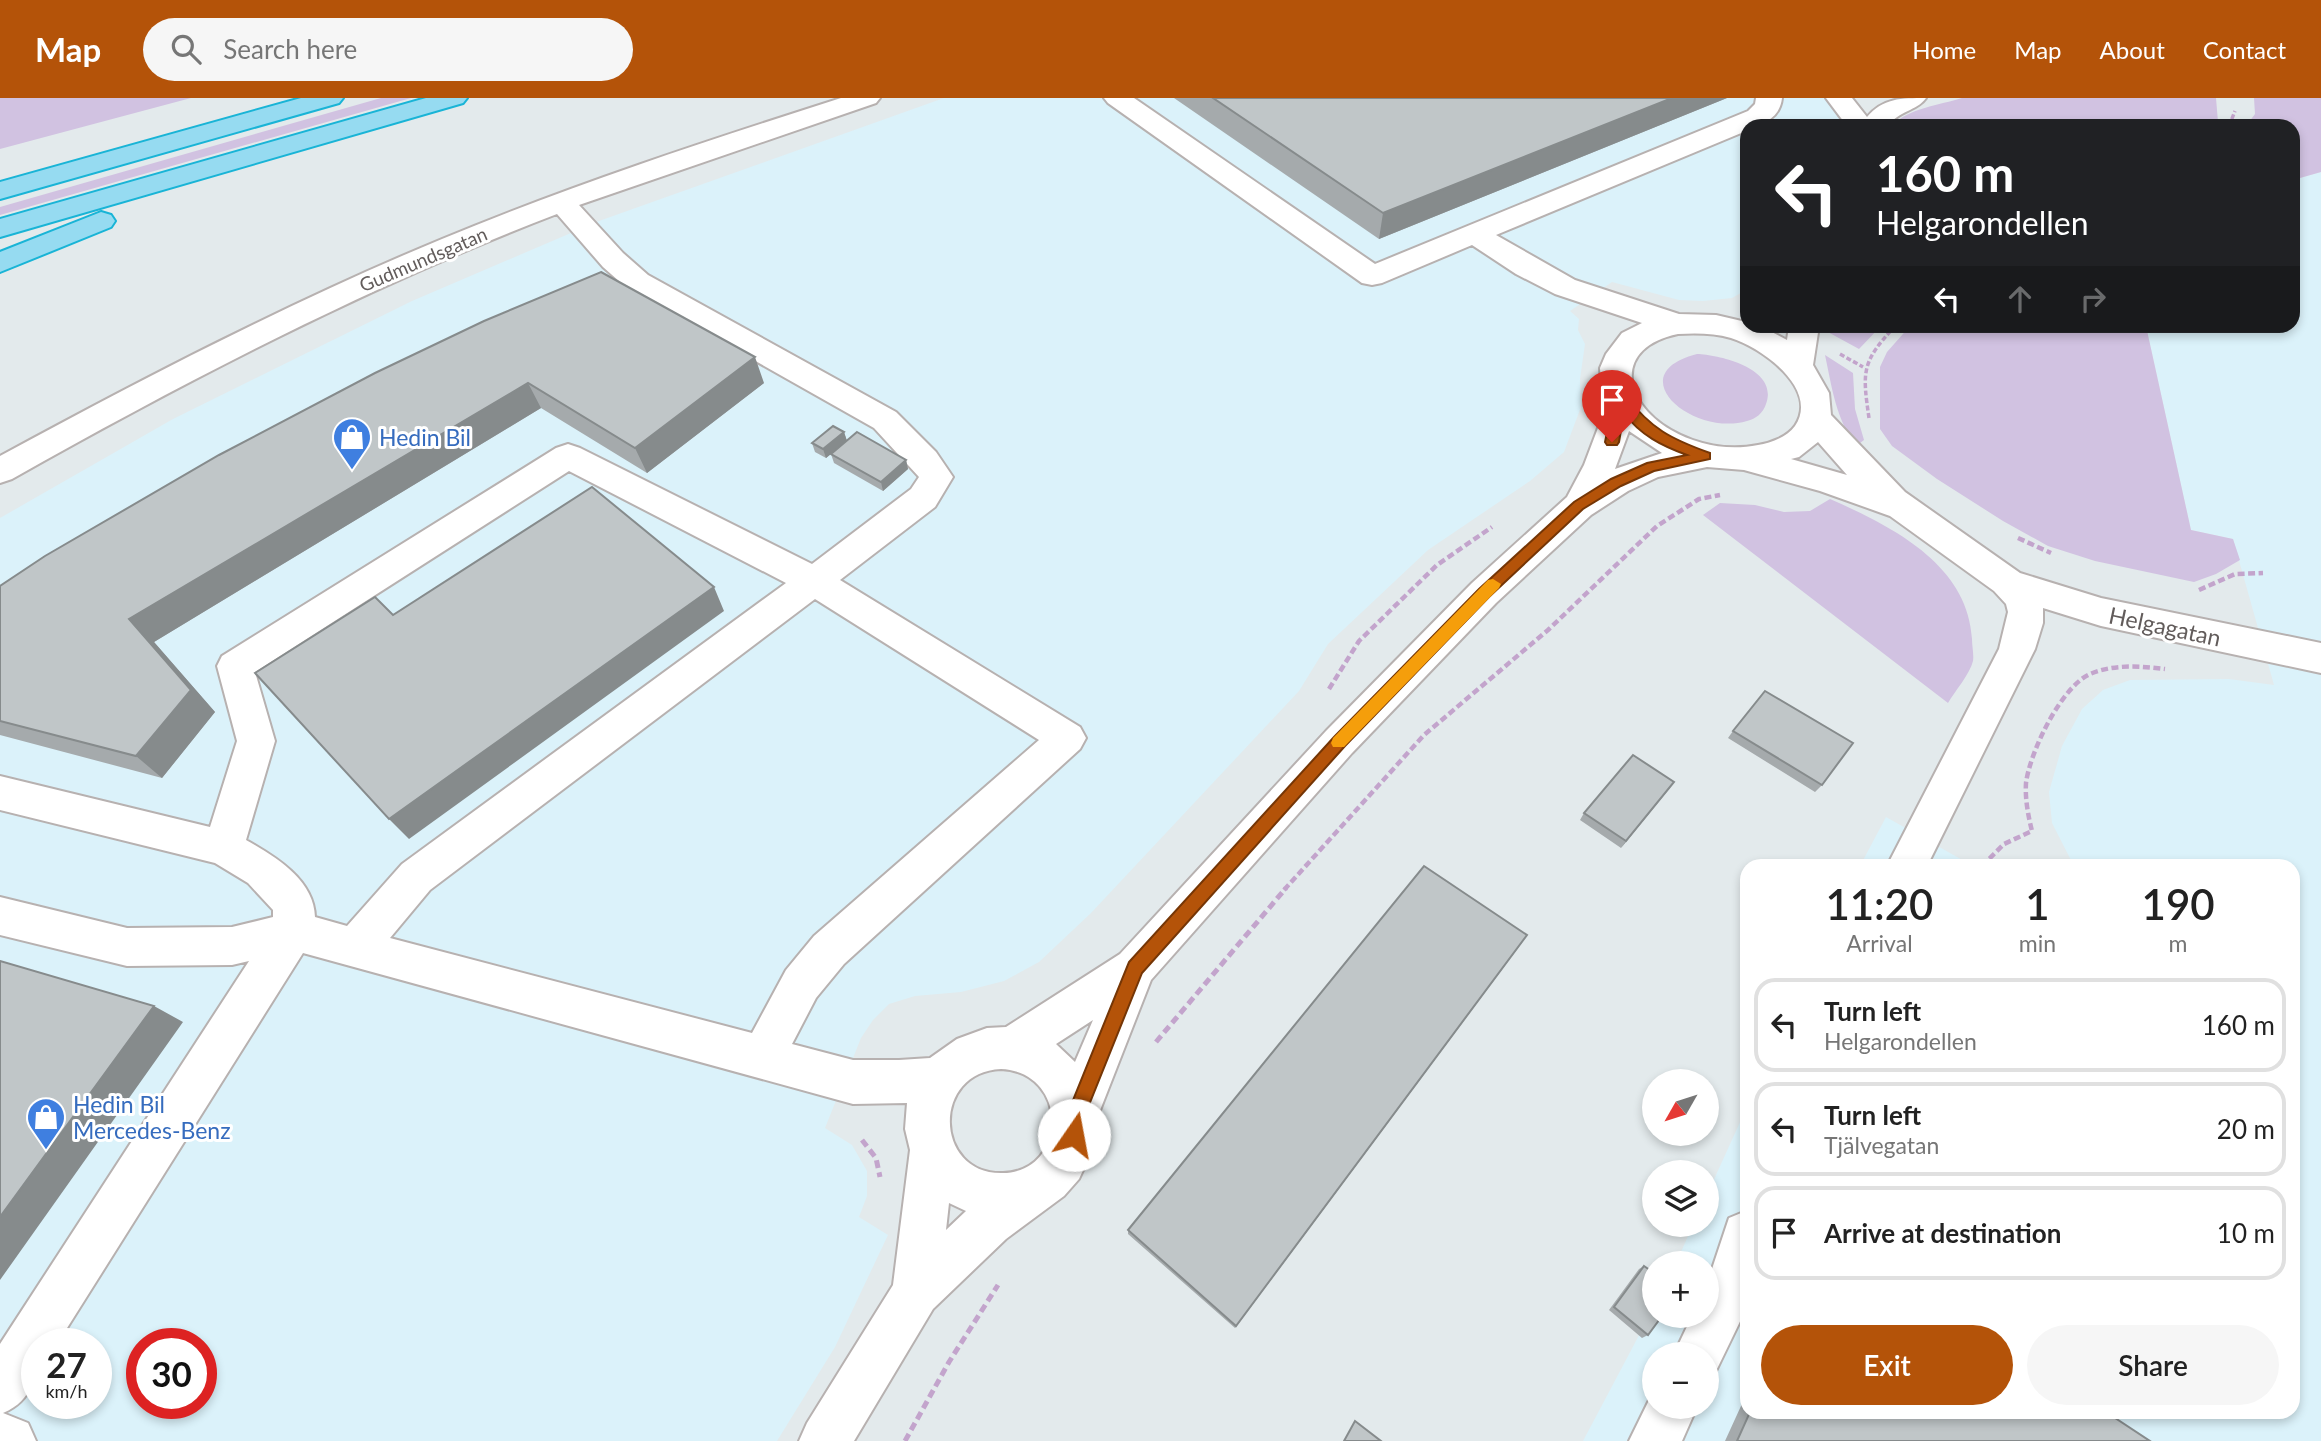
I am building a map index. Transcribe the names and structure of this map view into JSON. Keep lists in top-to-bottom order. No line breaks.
{"streets":{"street":["Gudmundsgatan","Helgagatan"]},"places":{"shop":["Hedin Bil","Hedin Bil Mercedes-Benz"]},"north":"bottom left","page":{"header":"Map","search":"Search here","nav":["Home","Map","About","Contact"],"turn":["160 m","Helgarondellen"],"eta":["11:20","Arrival","1","min","190","m"],"list":[{"name":"Turn left","note":"Helgarondellen","value":"160 m"},{"name":"Turn left","note":"Tjälvegatan","value":"20 m"},{"name":"Arrive at destination","value":"10 m"}],"map_buttons":["+","−"],"buttons":["Exit","Share"],"speed":"27 km/h","limit":"30"}}
